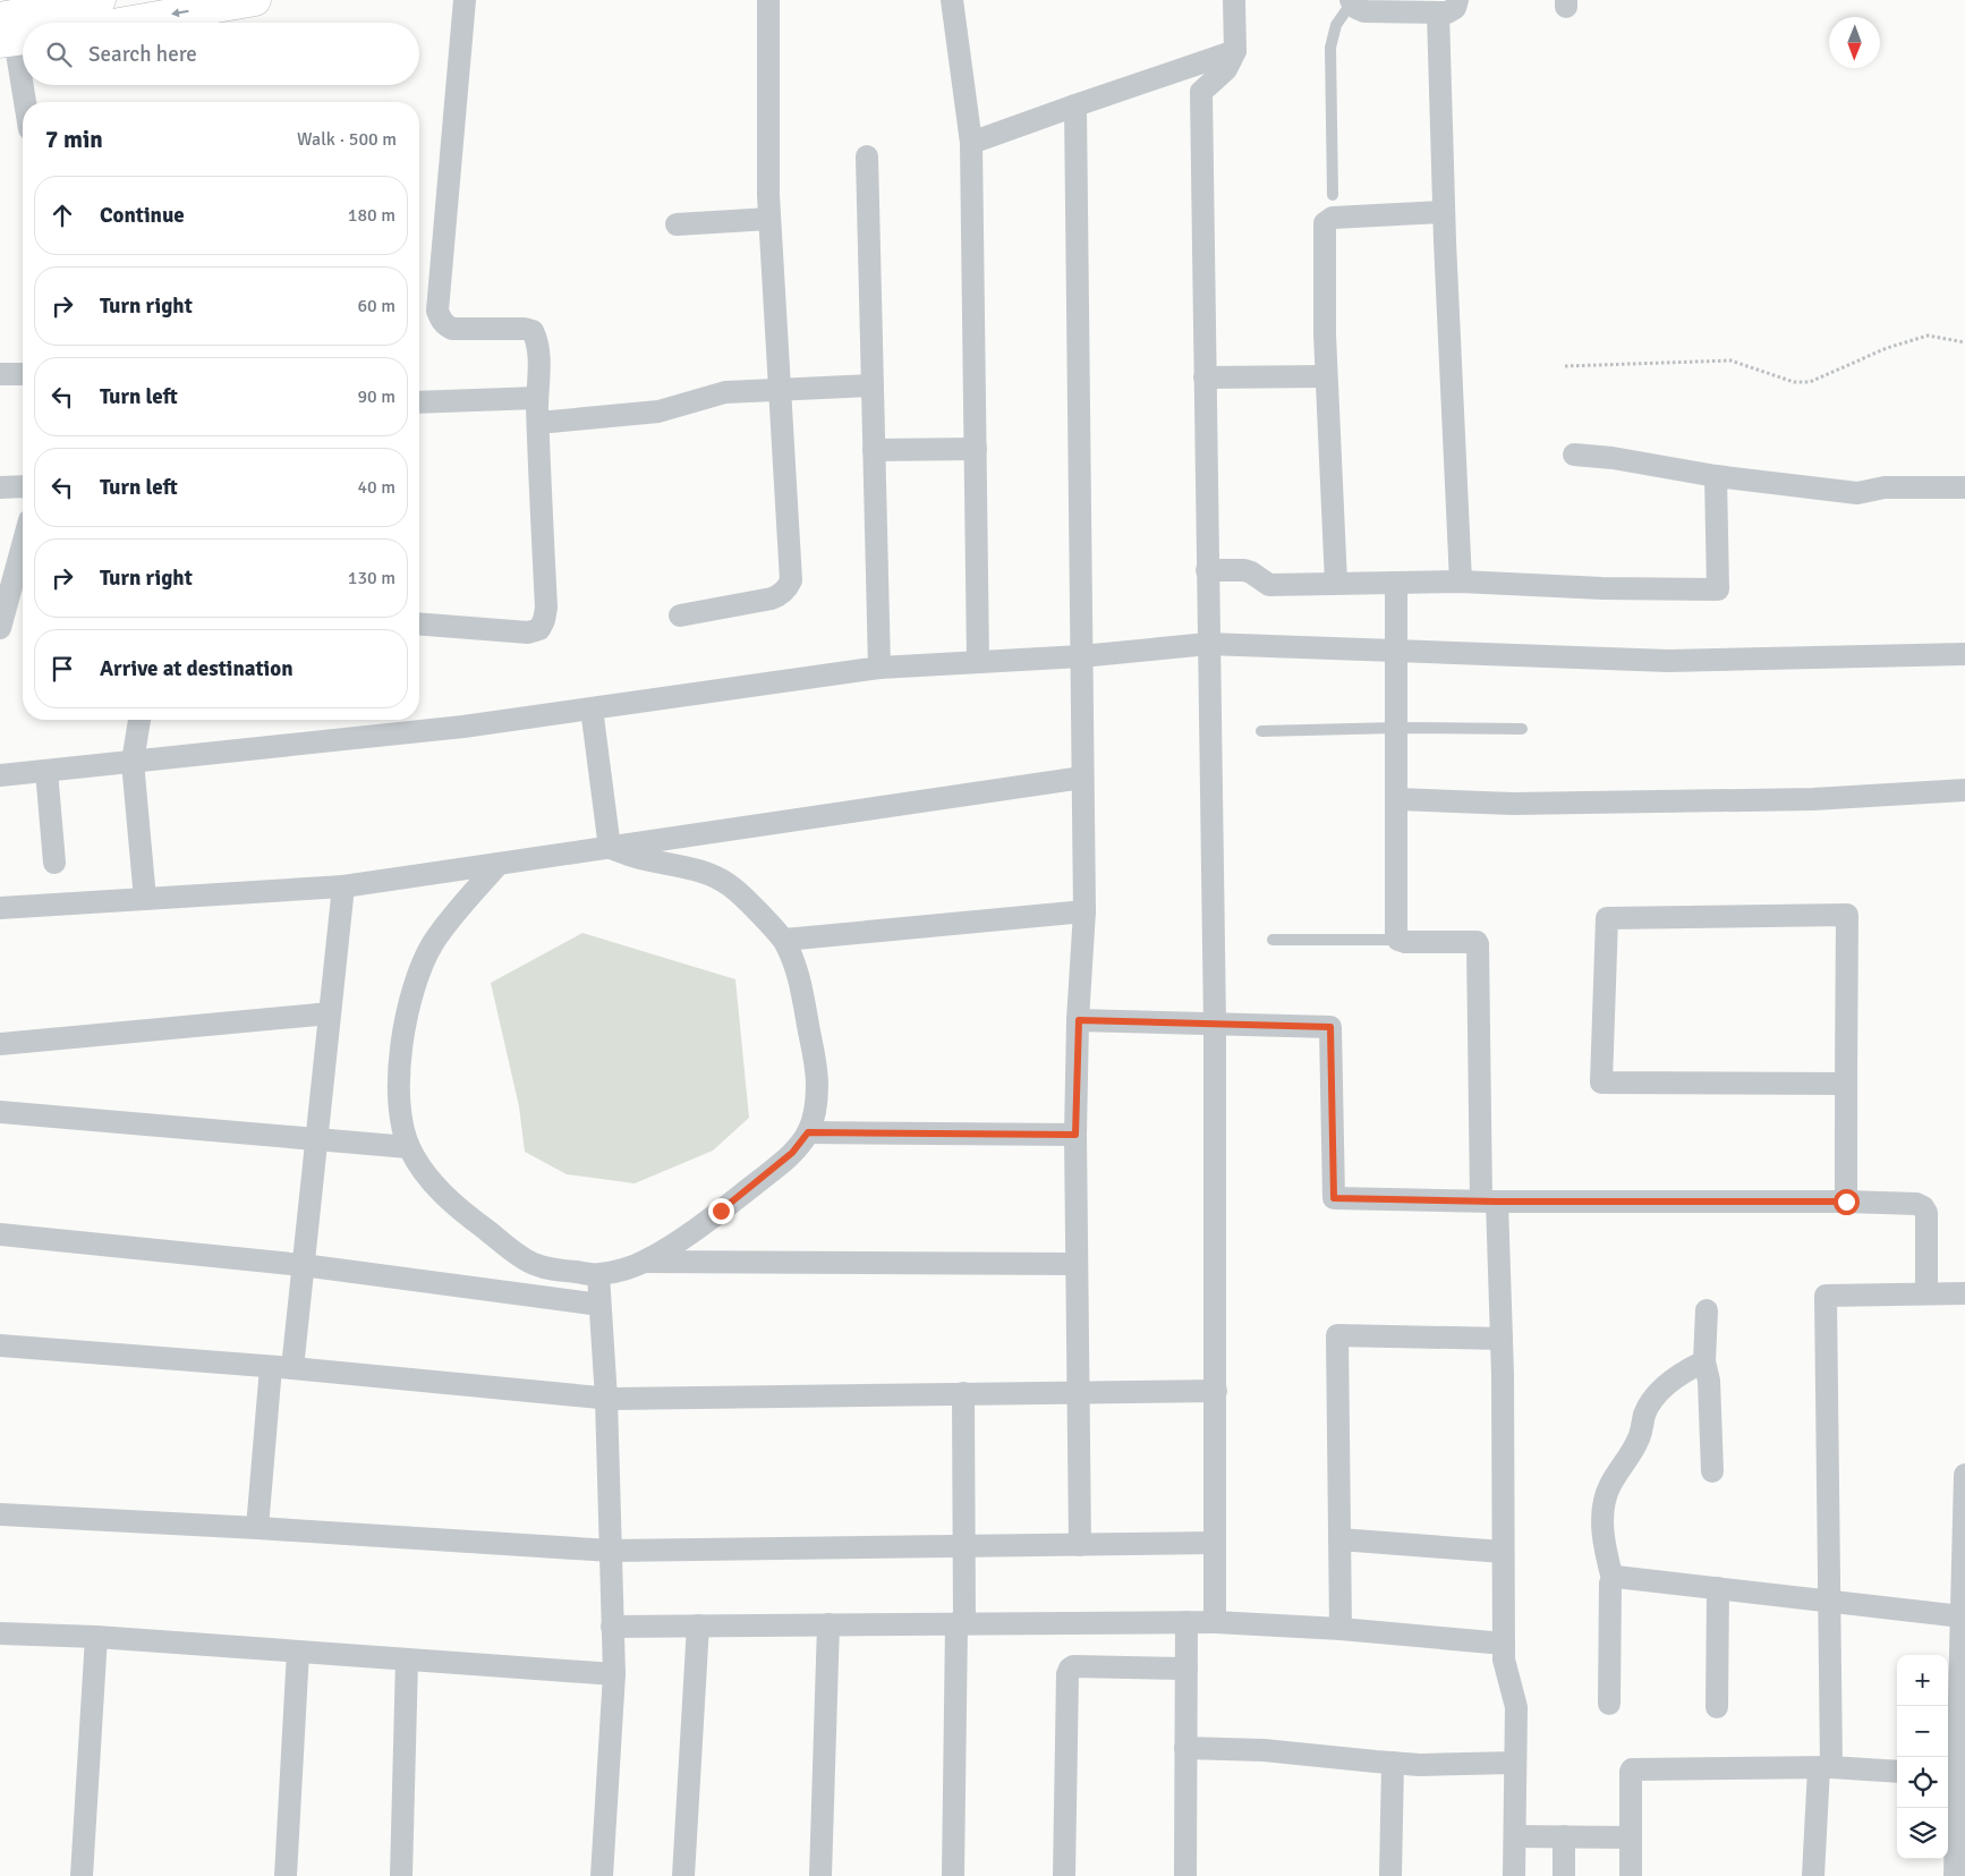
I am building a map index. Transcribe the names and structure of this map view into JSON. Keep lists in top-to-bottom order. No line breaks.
{"north":"bottom","page":{"search":"Search here","heading":["7 min","Walk · 500 m"],"list":[["Continue","180 m"],["Turn right","60 m"],["Turn left","90 m"],["Turn left","40 m"],["Turn right","130 m"],"Arrive at destination"],"map_buttons":["+","−"]}}
